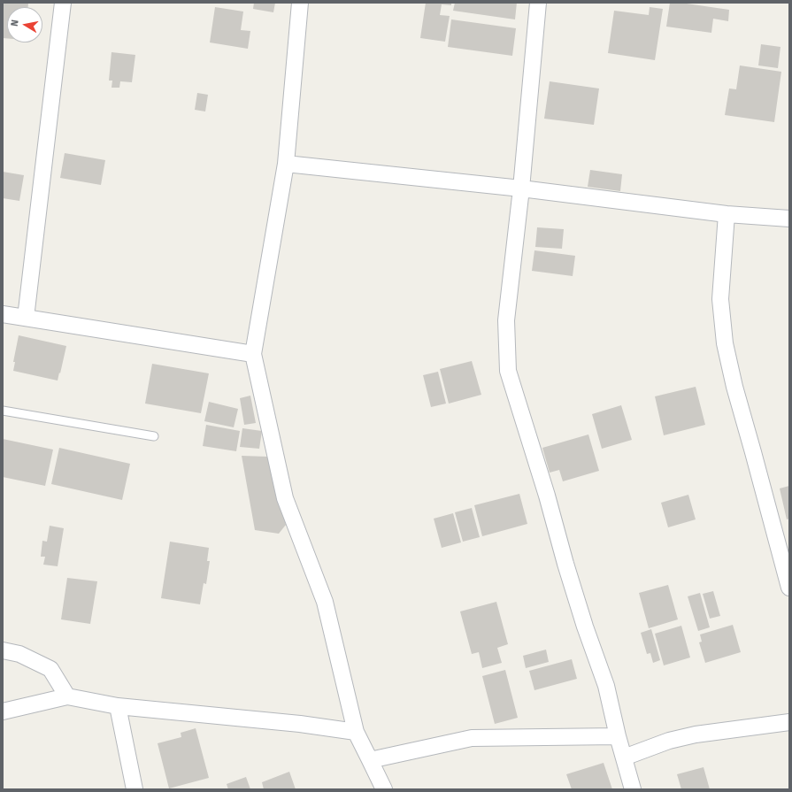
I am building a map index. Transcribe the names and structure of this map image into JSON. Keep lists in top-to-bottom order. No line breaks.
{"north":"left"}
